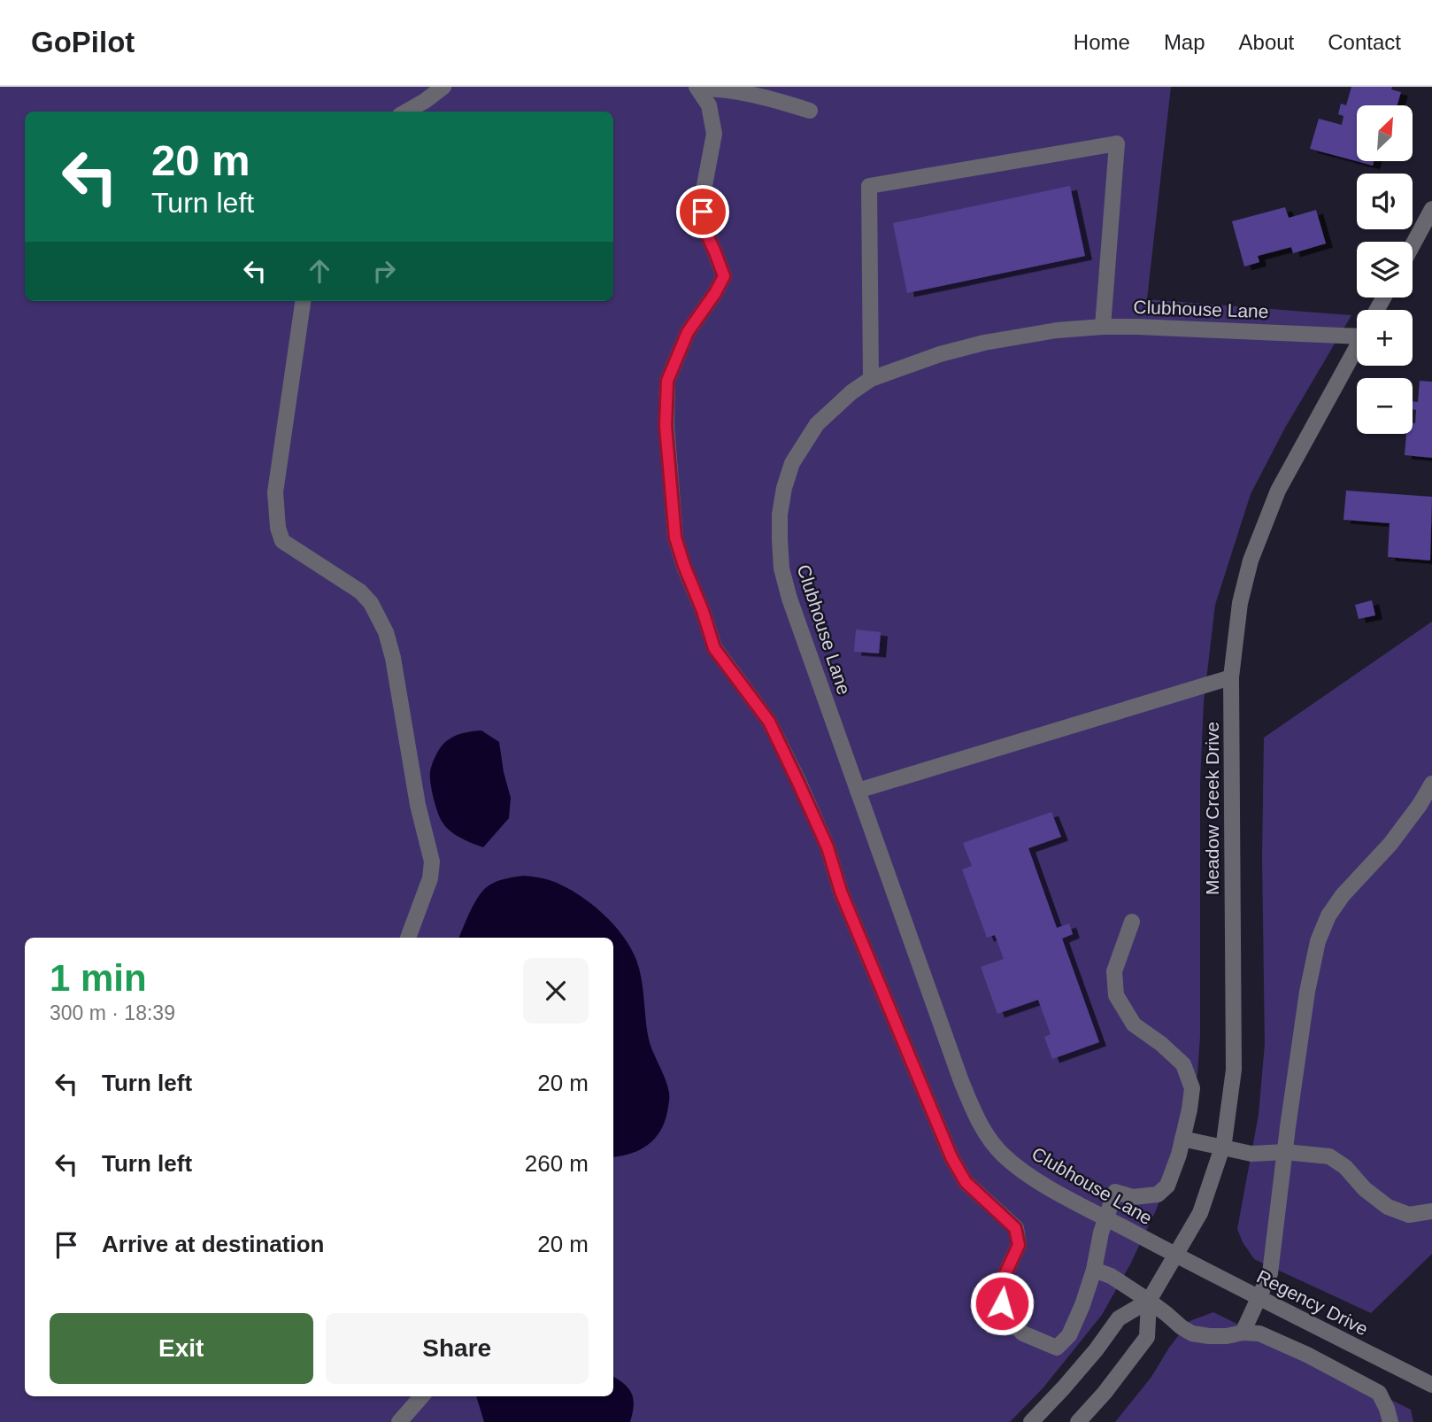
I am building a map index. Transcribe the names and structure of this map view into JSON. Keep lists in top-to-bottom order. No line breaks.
{"streets":{"street":["Clubhouse Lane","Meadow Creek Drive","Regency Drive"]},"crossings":[["Clubhouse Lane","Meadow Creek Drive"],["Clubhouse Lane","Regency Drive"],["Meadow Creek Drive","Regency Drive"]],"north":"top right","page":{"header":"GoPilot","nav":["Home","Map","About","Contact"],"map_buttons":["+","−"],"turn":["20 m","Turn left"],"heading":["1 min","300 m · 18:39"],"list":[{"name":"Turn left","value":"20 m"},{"name":"Turn left","value":"260 m"},{"name":"Arrive at destination","value":"20 m"}],"buttons":["Exit","Share"]}}
